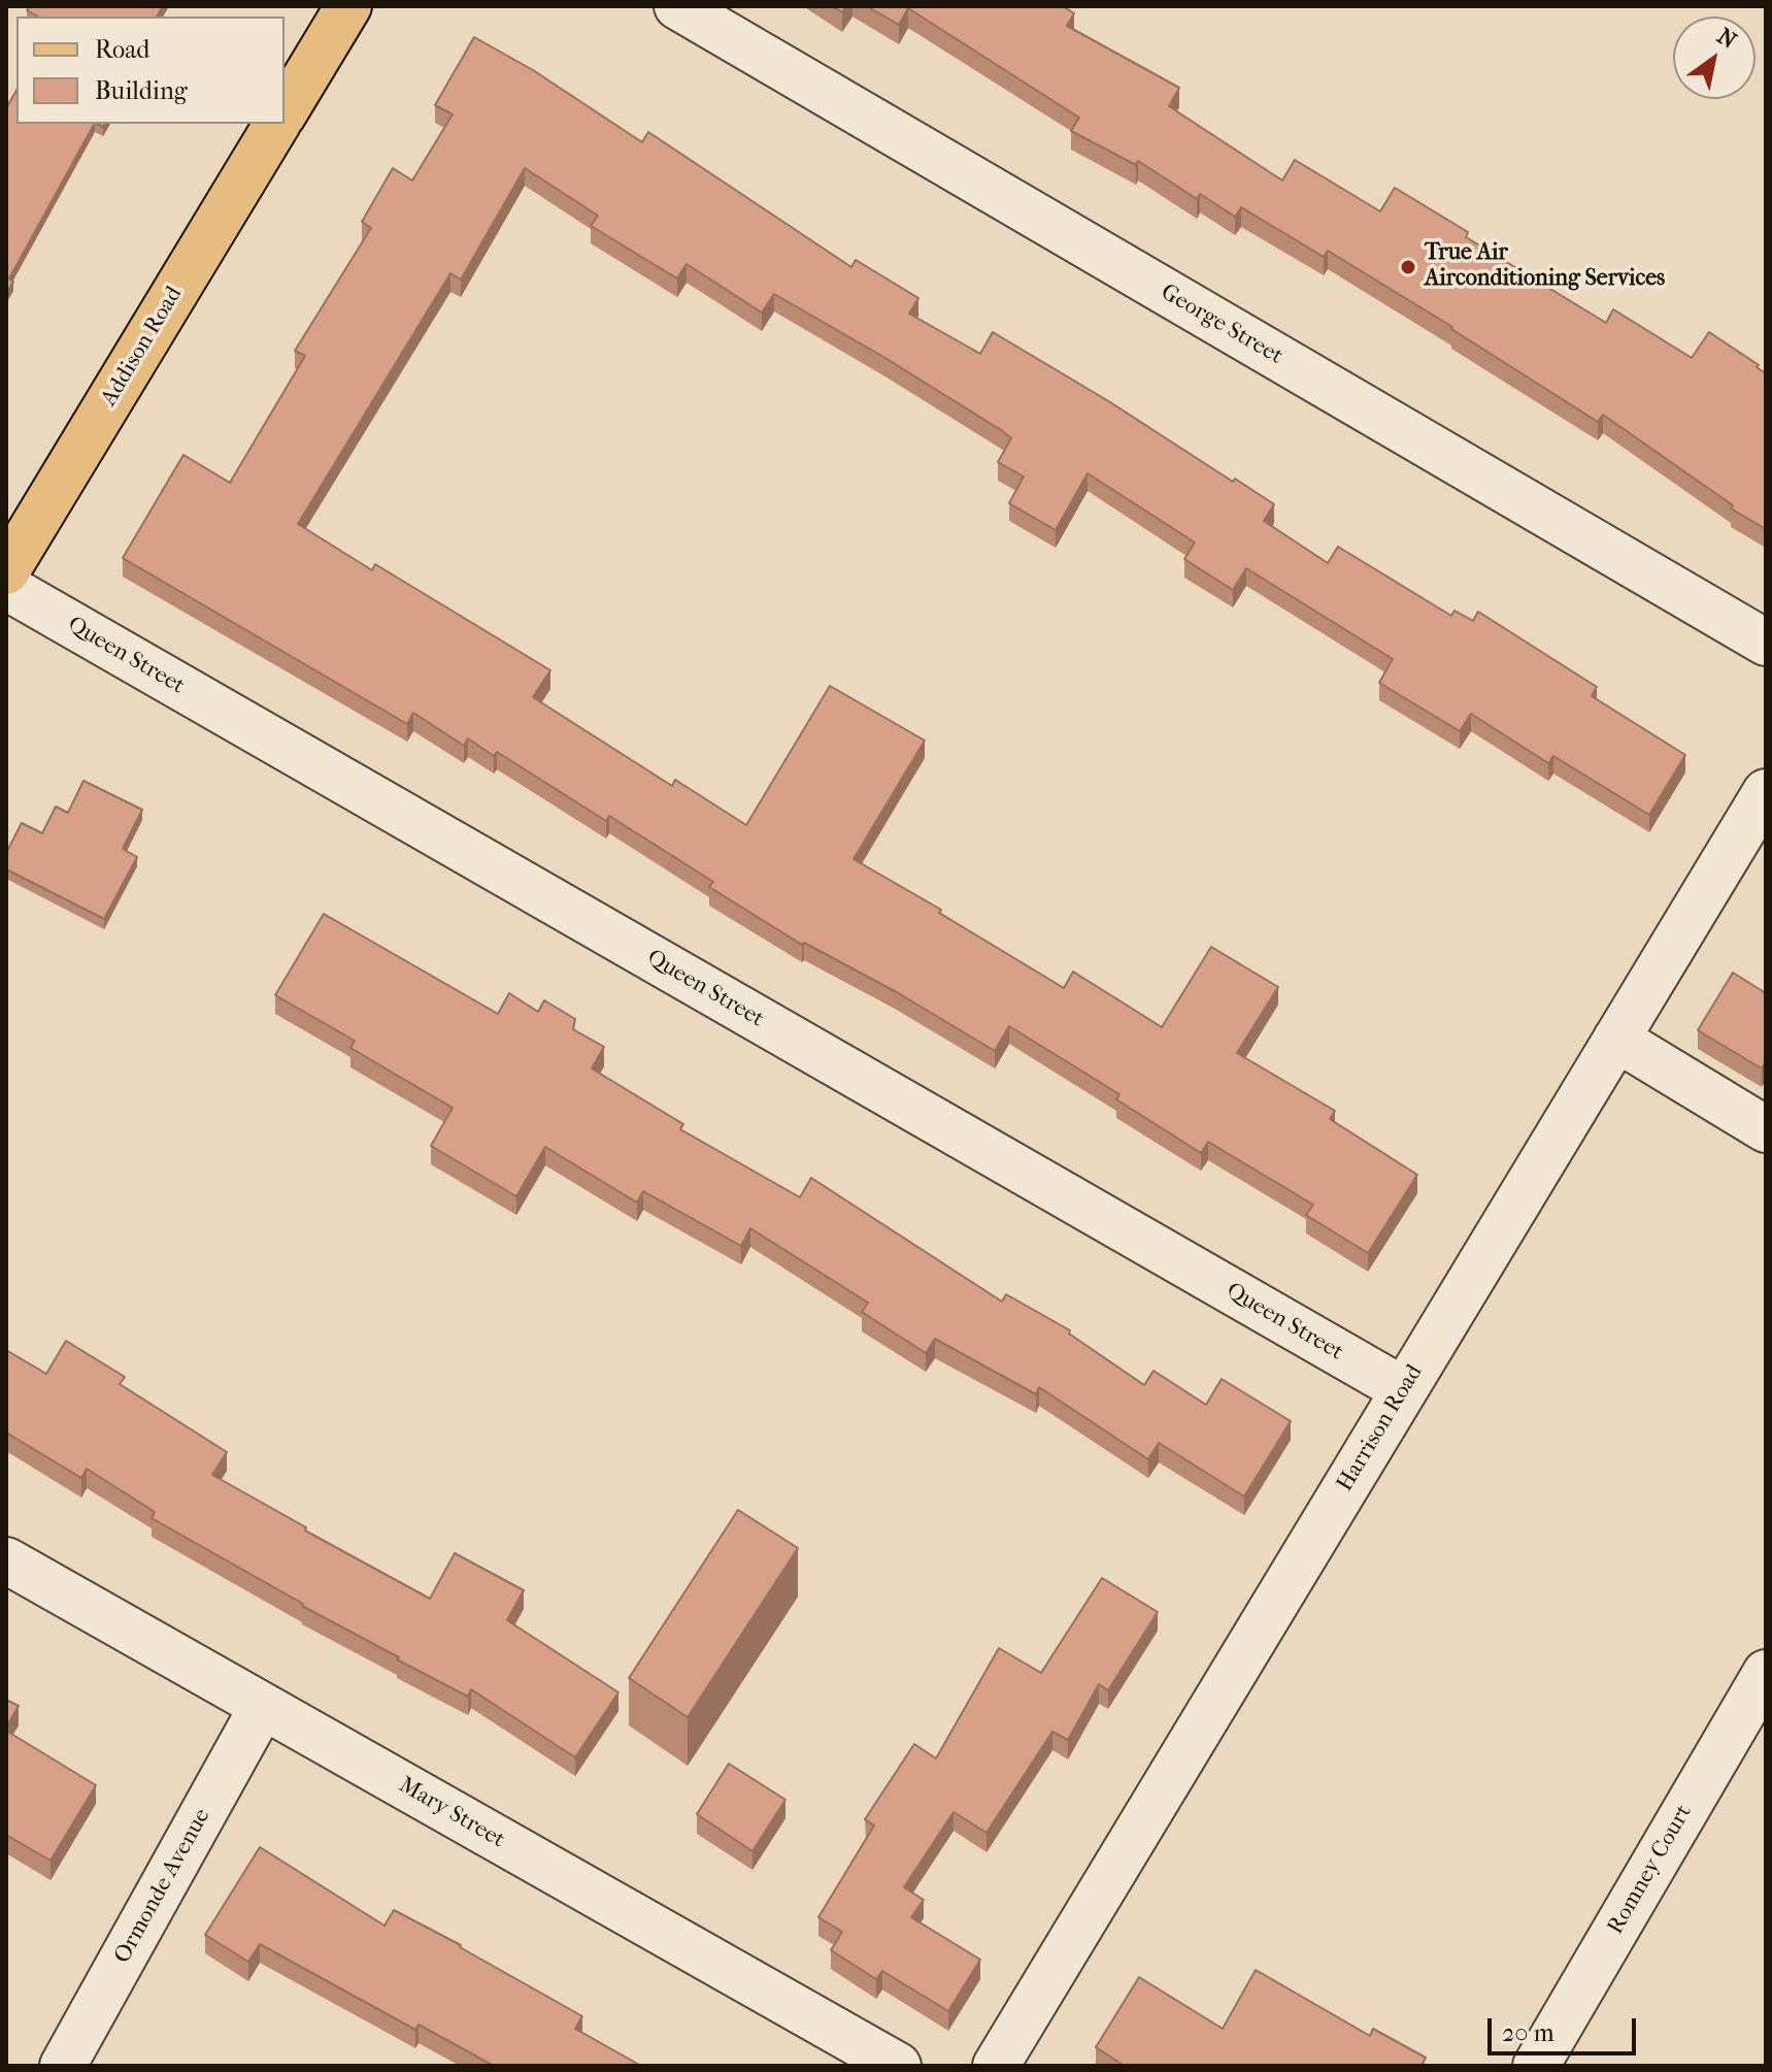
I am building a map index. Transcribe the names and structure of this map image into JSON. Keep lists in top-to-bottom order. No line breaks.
{"streets":{"main road":["Addison Road"],"street":["George Street","Queen Street","Harrison Road","Mary Street","Romney Court","Ormonde Avenue"]},"crossings":[["Queen Street","Harrison Road"],["Mary Street","Ormonde Avenue"]],"places":["True Air Airconditioning Services"],"legend":["Road","Building"],"scale_bar":"20 m","north":"top right"}
